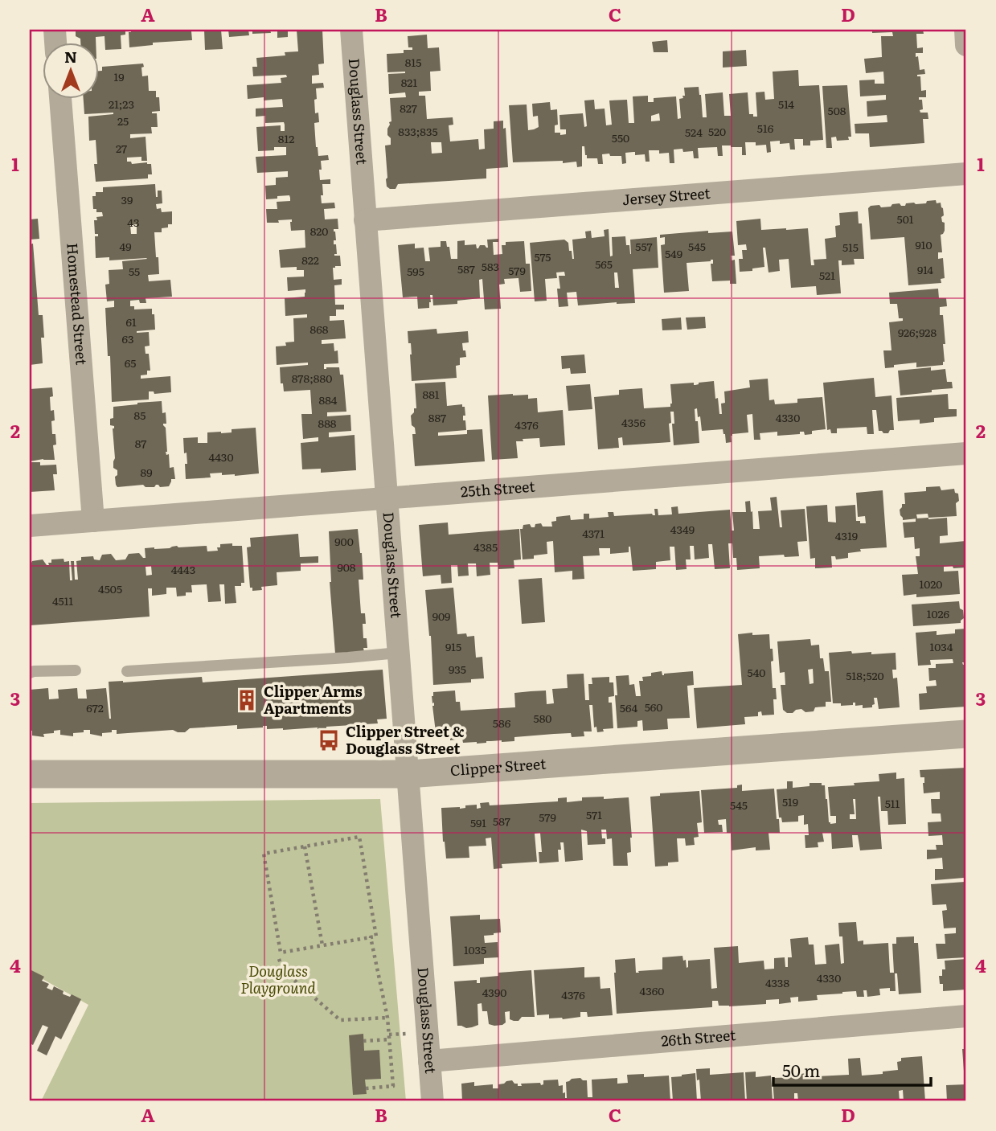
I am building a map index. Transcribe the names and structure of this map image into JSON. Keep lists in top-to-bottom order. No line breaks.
{"streets":{"street":["Douglass Street","Jersey Street","Homestead Street","25th Street","Clipper Street","26th Street"]},"crossings":[["Douglass Street","Jersey Street"],["Douglass Street","25th Street"],["Douglass Street","Clipper Street"],["Douglass Street","26th Street"],["Homestead Street","25th Street"]],"parks":["Douglass Playground"],"places":{"building":["Clipper Arms Apartments"],"bus stop":["Clipper Street & Douglass Street"]},"house_numbers":["815","19","821","21;23","514","827","508","25","516","833;835","520","524","550","812","27","39","501","43","820","910","49","557","545","515","549","575","822","565","583","587","914","579","55","595","521","61","868","926;928","63","65","878;880","881","884","85","887","4330","4356","888","4376","87","4430","89","4349","4371","4319","900","4385","908","4443","1020","4505","4511","1026","909","915","1034","935","540","518;520","560","672","564","580","586","519","511","545","571","579","587","591","1035","4330","4338","4360","4390","4376"],"scale_bar":"50 m","north":"top","grid":{"columns":["A","B","C","D"],"rows":["1","2","3","4"]}}
